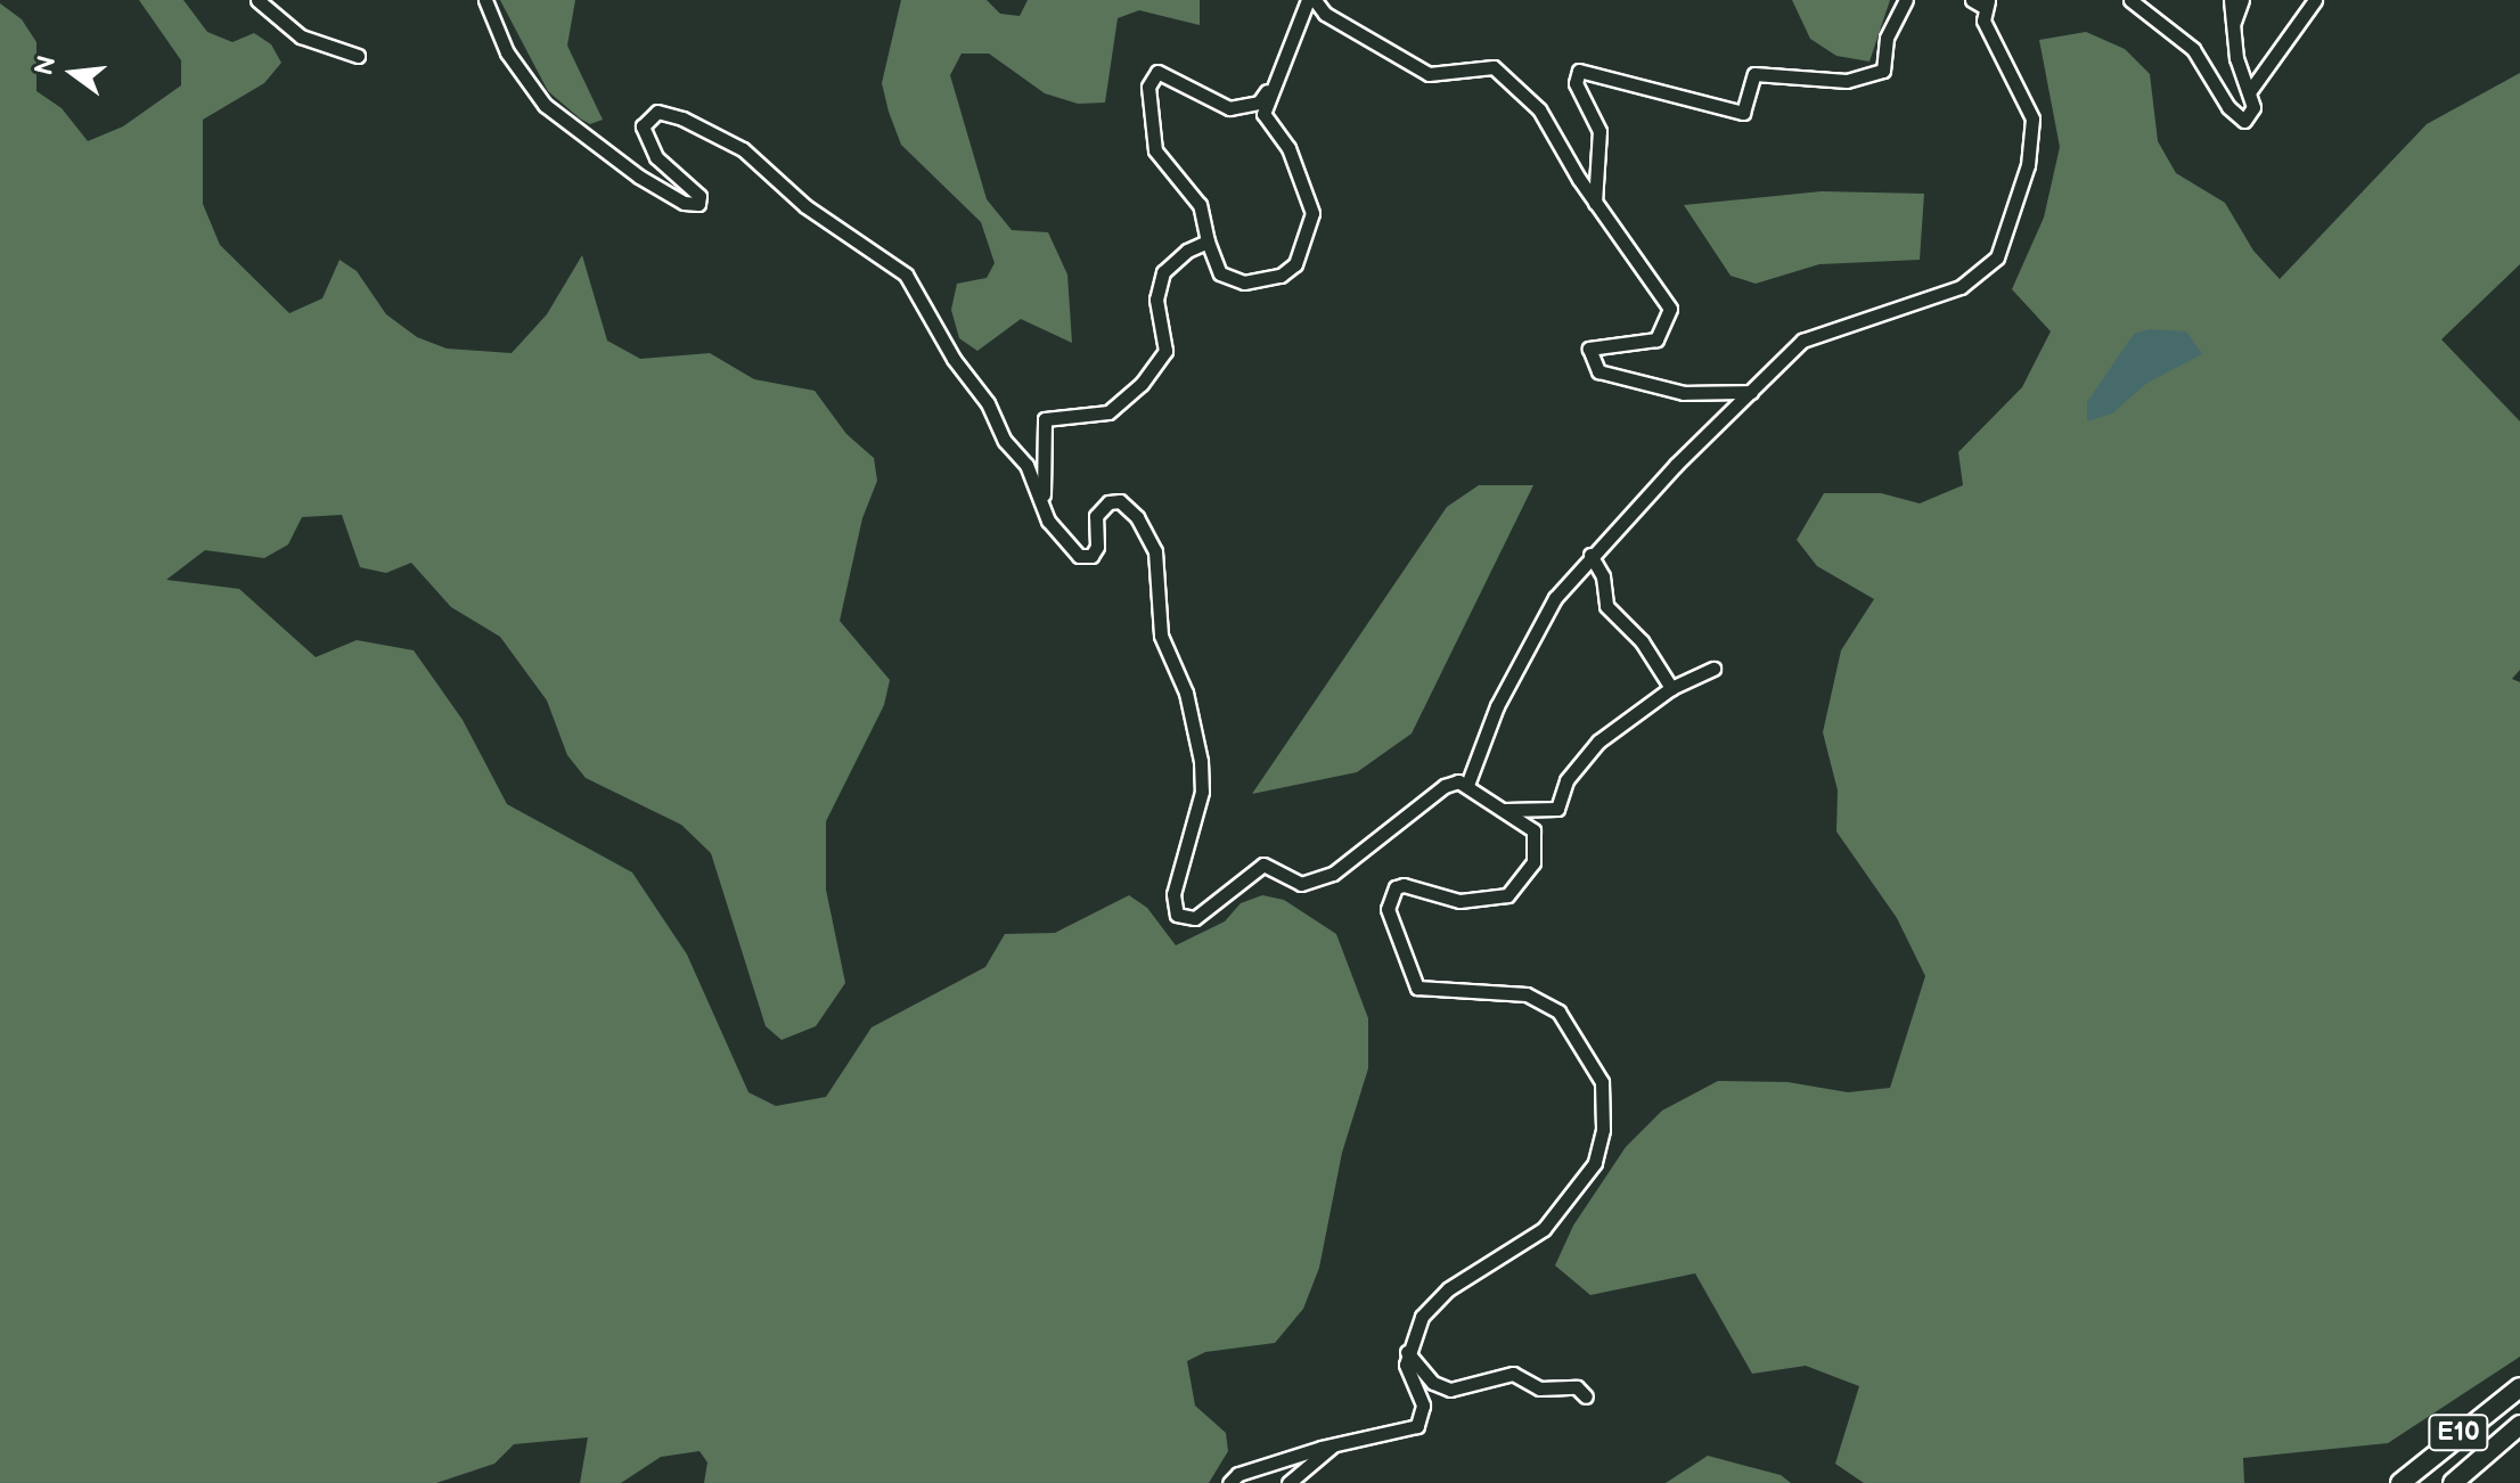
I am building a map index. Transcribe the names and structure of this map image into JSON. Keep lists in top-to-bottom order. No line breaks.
{"streets":{"highway":["E10"]},"north":"left"}
